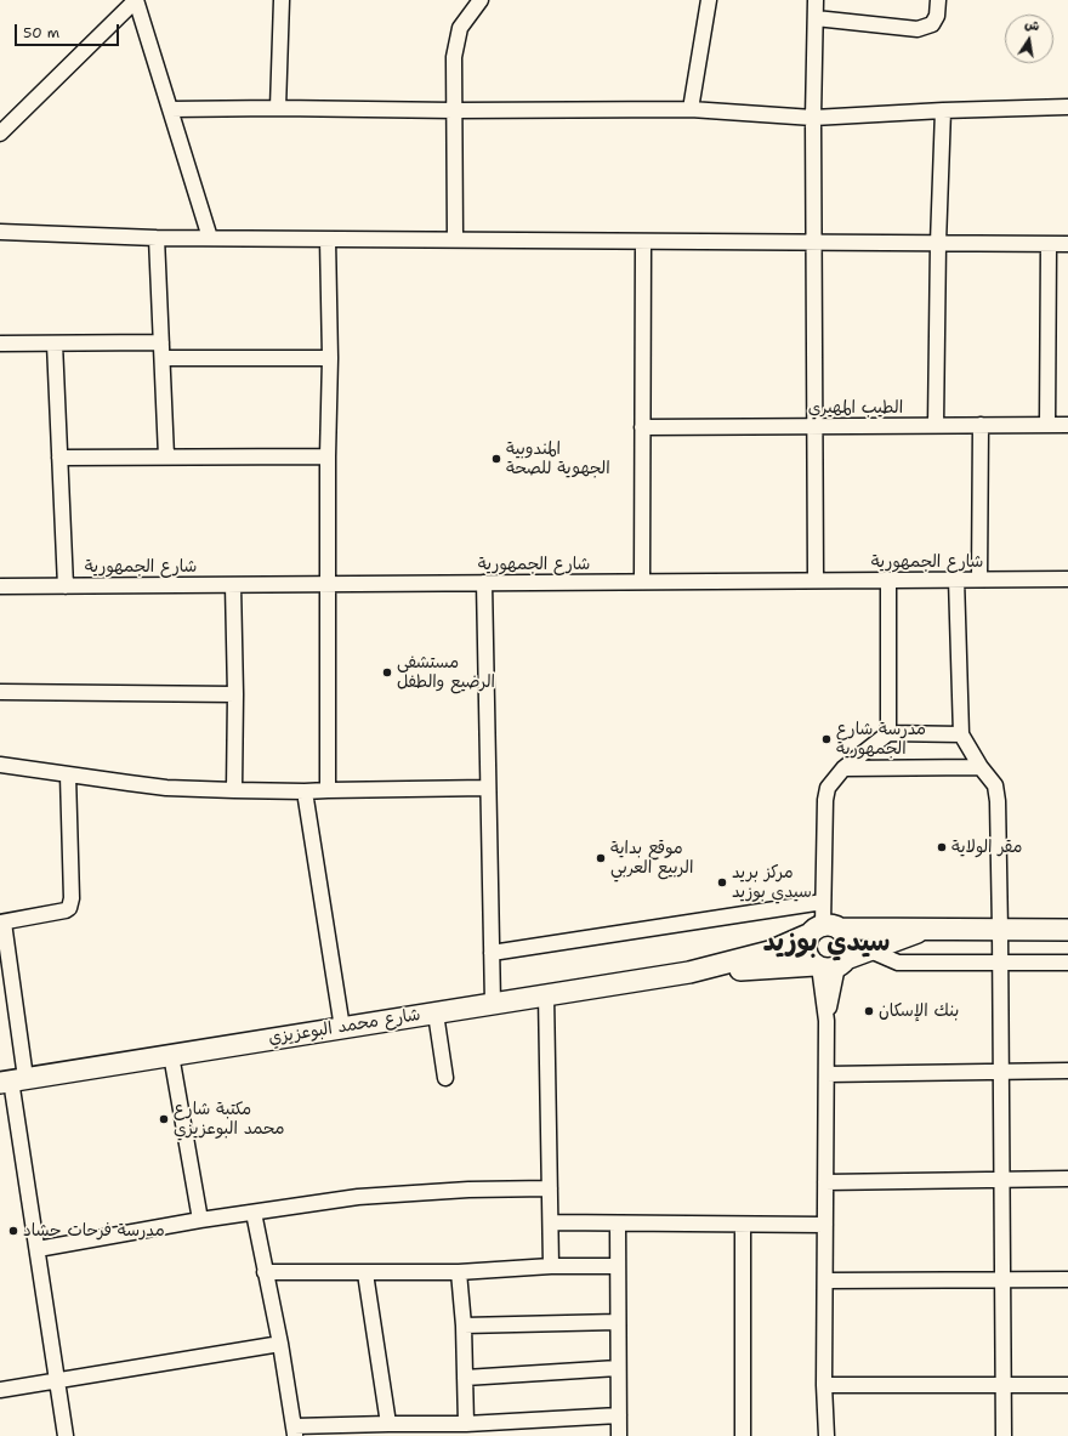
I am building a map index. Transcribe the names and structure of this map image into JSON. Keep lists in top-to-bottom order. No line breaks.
{"streets":{"main road":["شارع محمد البوعزيزي"],"street":["الطيب المهيري","شارع الجمهورية"]},"districts":["سيدي بوزيد"],"places":["المندوبية الجهوية للصحة","مستشفى الرضيع والطفل","مدرسة شارع الجمهورية","مقر الولاية","موقع بداية الربيع العربي","مركز بريد سيدي بوزيد","بنك الإسكان","مكتبة شارع محمد البوعزيزي","مدرسة فرحات حشاد"],"scale_bar":"50 m","north":"top"}
